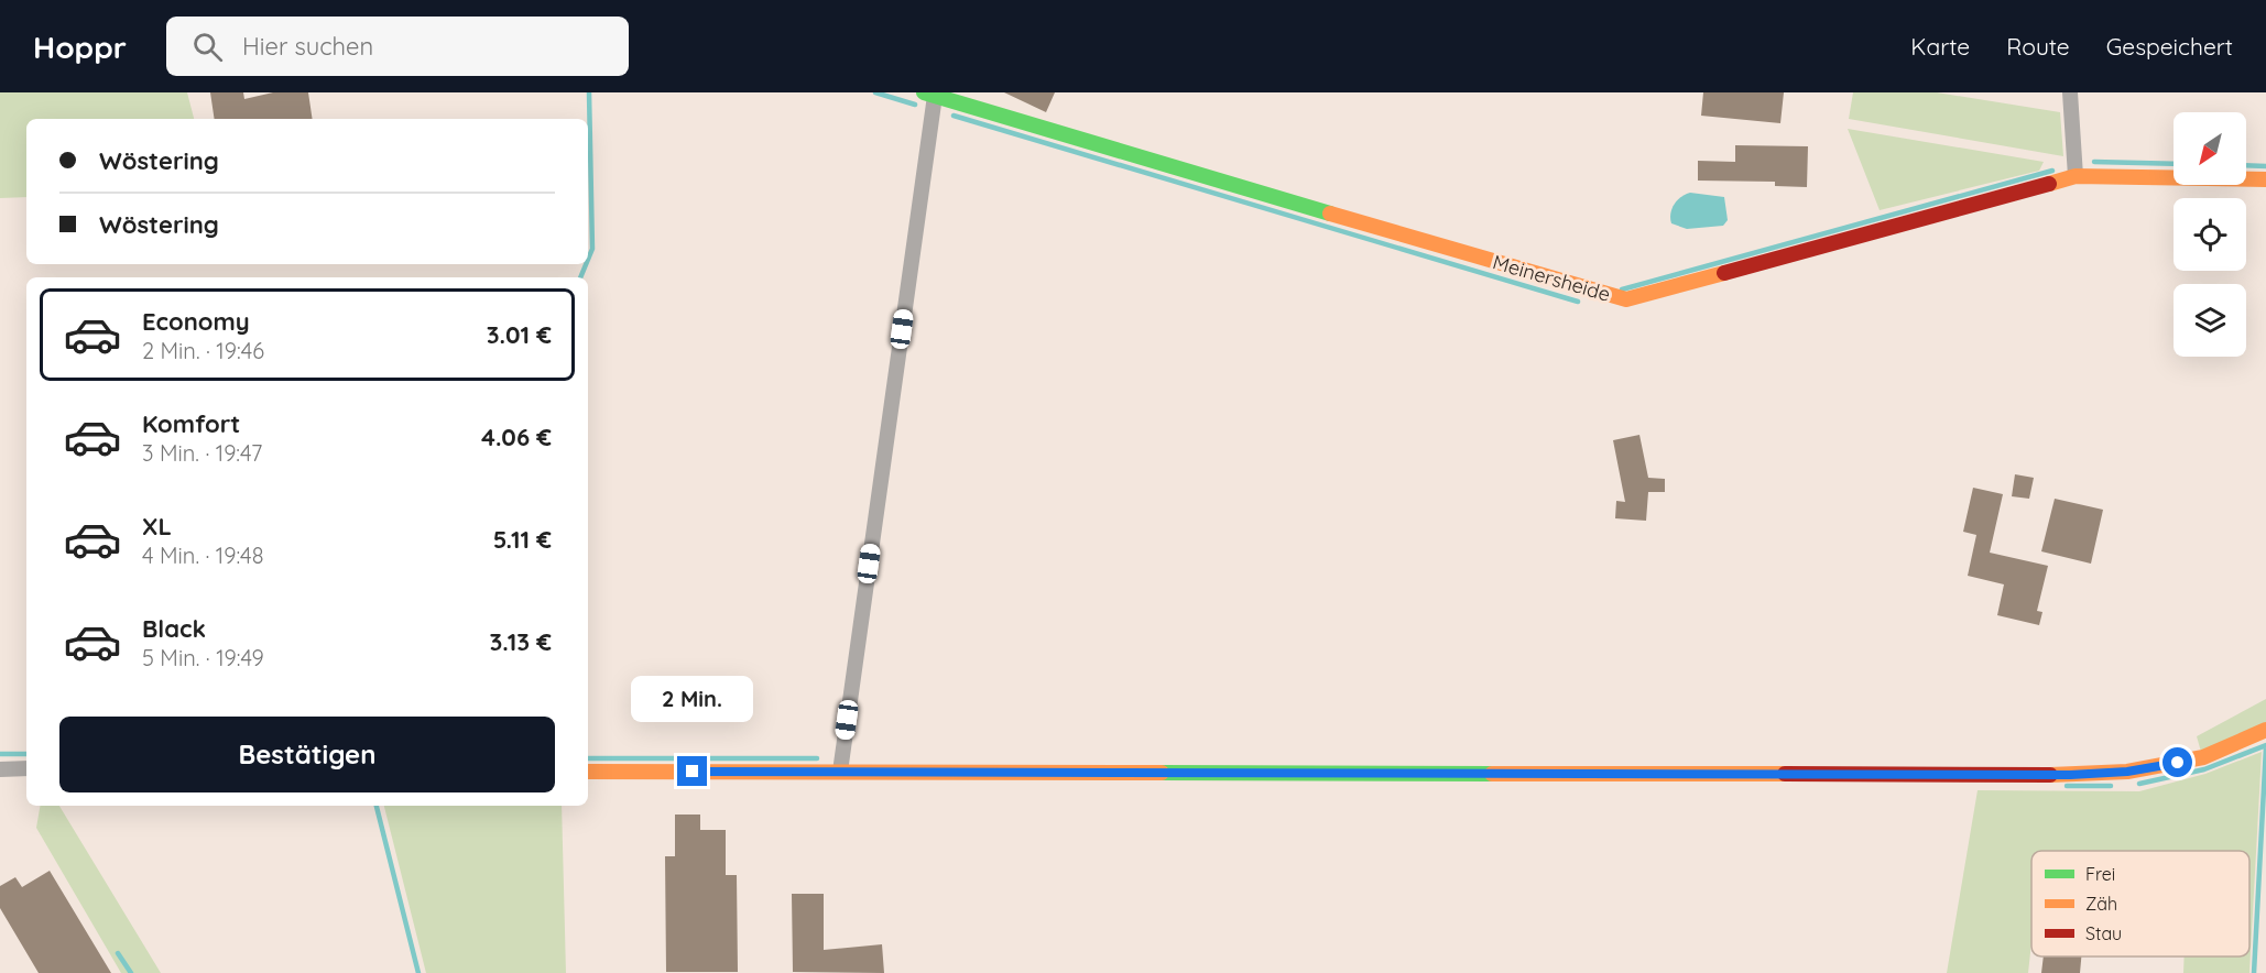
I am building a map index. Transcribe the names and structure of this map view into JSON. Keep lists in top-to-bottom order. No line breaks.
{"streets":{"street":["Meinersheide"]},"legend":["Frei","Zäh","Stau"],"north":"bottom left","page":{"header":"Hoppr","search":"Hier suchen","nav":["Karte","Route","Gespeichert"],"banner":["Wöstering","Wöstering"],"list":[{"name":"Economy","note":"2 Min. · 19:46","value":"3.01 €"},{"name":"Komfort","note":"3 Min. · 19:47","value":"4.06 €"},{"name":"XL","note":"4 Min. · 19:48","value":"5.11 €"},{"name":"Black","note":"5 Min. · 19:49","value":"3.13 €"}],"bubble":"2 Min.","buttons":"Bestätigen"}}
